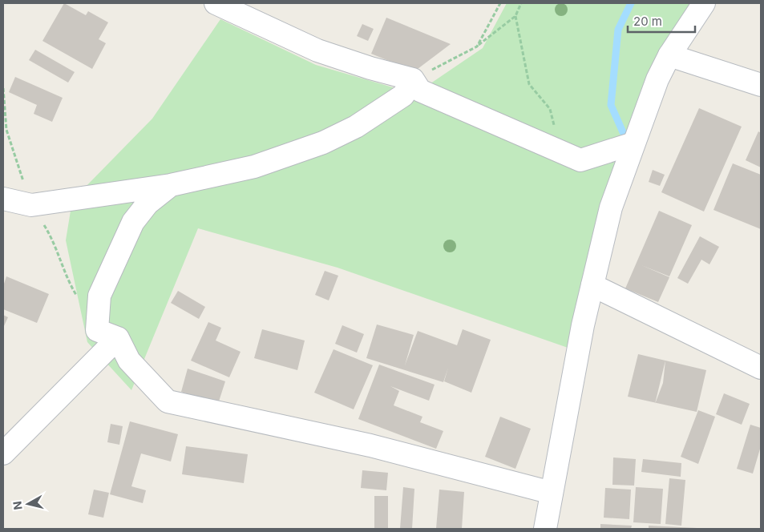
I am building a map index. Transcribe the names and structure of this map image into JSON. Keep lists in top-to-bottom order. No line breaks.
{"scale_bar":"20 m","north":"left"}
